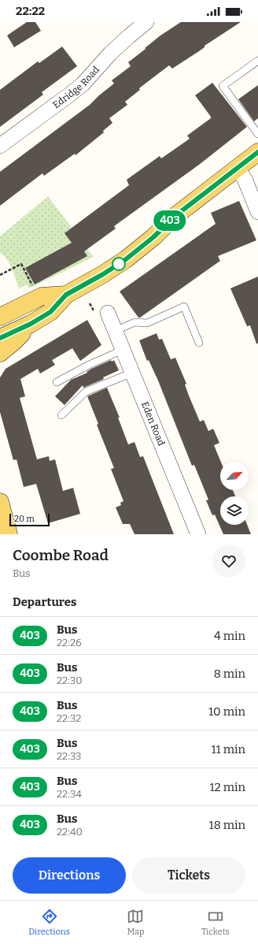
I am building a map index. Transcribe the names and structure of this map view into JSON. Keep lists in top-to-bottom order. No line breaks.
{"streets":{"street":["Edridge Road","Eden Road"]},"lines":["bus line 403"],"scale_bar":"20 m","north":"top right","page":{"status":"22:22","on_map":"403","scale":"20 m","heading":[["Coombe Road","Bus"],"Departures"],"list":[{"mark":"403","name":"Bus","note":"22:26","value":"4 min"},{"mark":"403","name":"Bus","note":"22:30","value":"8 min"},{"mark":"403","name":"Bus","note":"22:32","value":"10 min"},{"mark":"403","name":"Bus","note":"22:33","value":"11 min"},{"mark":"403","name":"Bus","note":"22:34","value":"12 min"},{"mark":"403","name":"Bus","note":"22:40","value":"18 min"}],"buttons":["Directions","Tickets"],"tabs":["Directions","Map","Tickets"]}}
